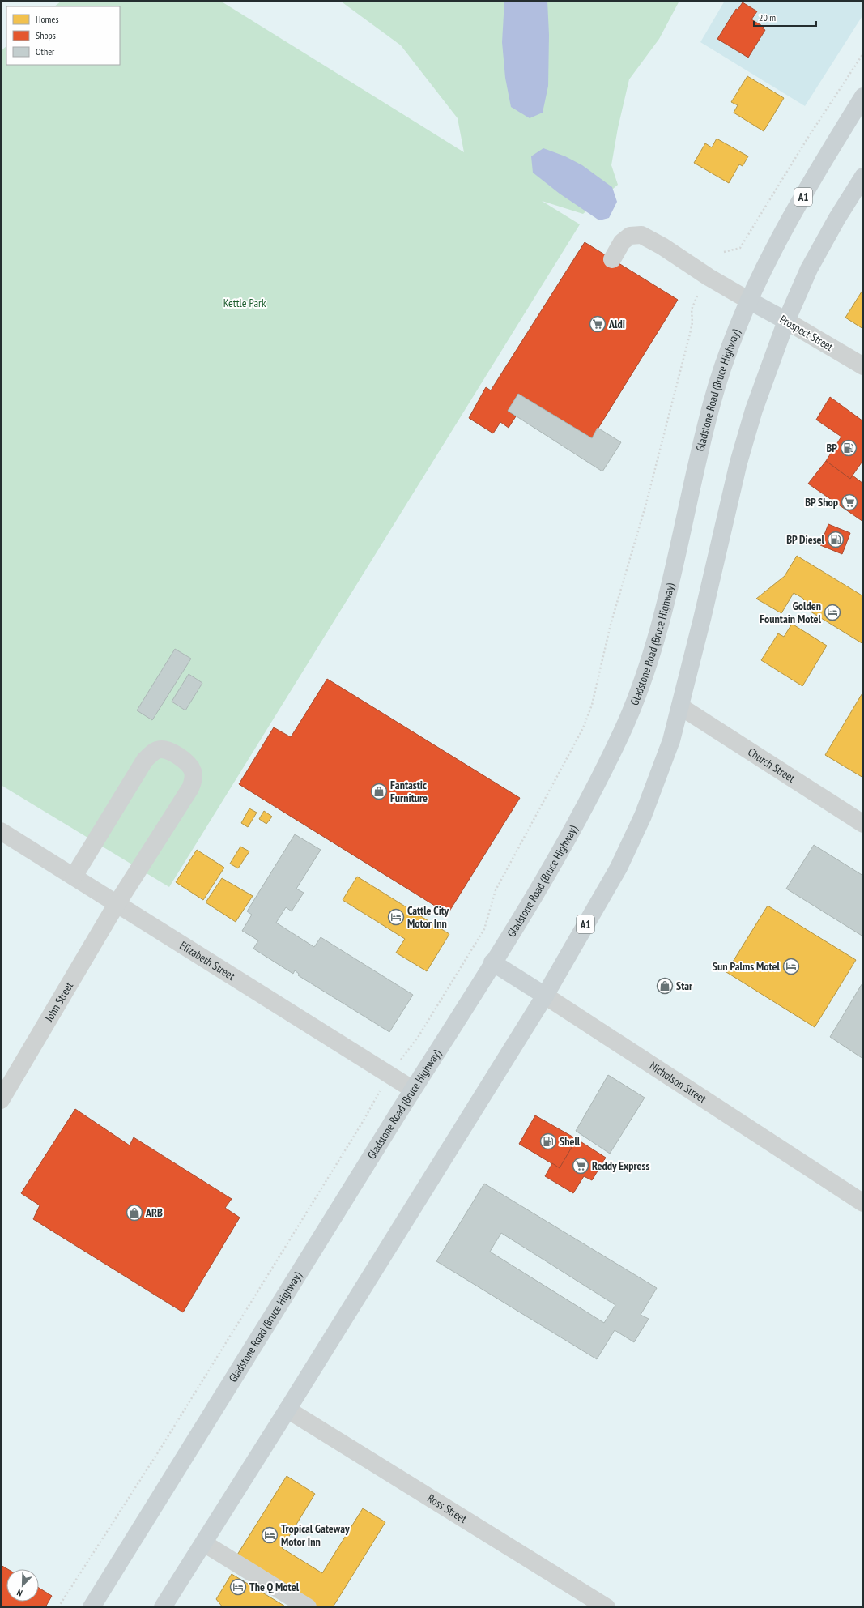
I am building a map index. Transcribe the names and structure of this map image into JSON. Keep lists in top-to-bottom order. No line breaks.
{"streets":{"highway":["A1","Prospect Street","Gladstone Road (Bruce Highway)","Nicholson Street"],"street":["Church Street","Elizabeth Street","John Street","Ross Street"]},"crossings":[["A1","Prospect Street"],["A1","Church Street"],["A1","Nicholson Street"],["A1","Ross Street"],["Prospect Street","Gladstone Road (Bruce Highway)"],["Gladstone Road (Bruce Highway)","Elizabeth Street"],["Gladstone Road (Bruce Highway)","Nicholson Street"],["Elizabeth Street","John Street"]],"parks":["Kettle Park"],"places":{"supermarket":["Aldi","BP Shop","Reddy Express"],"fuel station":["BP","BP Diesel","Shell"],"hotel":["Golden Fountain Motel","Cattle City Motor Inn","Sun Palms Motel","Tropical Gateway Motor Inn","The Q Motel"],"shop":["Fantastic Furniture","Star","ARB"]},"legend":["Homes","Shops","Other"],"scale_bar":"20 m","north":"bottom left"}
